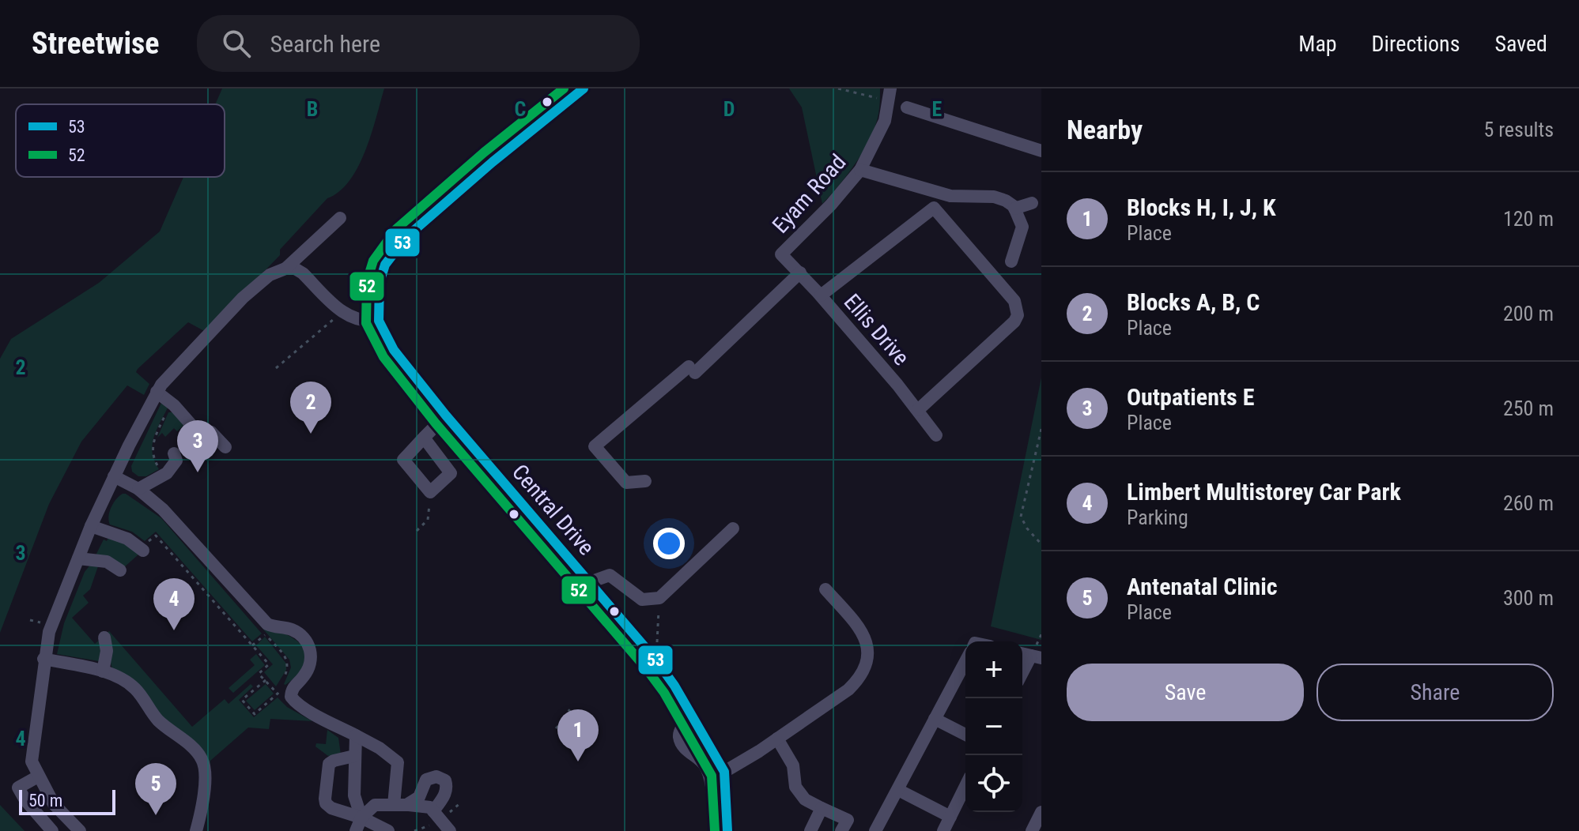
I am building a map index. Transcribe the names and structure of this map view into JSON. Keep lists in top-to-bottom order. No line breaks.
{"streets":{"street":["Eyam Road","Ellis Drive","Central Drive"]},"crossings":[["Eyam Road","Ellis Drive"]],"lines":["transit line 53","transit line 52"],"legend":["53","52"],"scale_bar":"50 m","page":{"header":"Streetwise","search":"Search here","nav":["Map","Directions","Saved"],"heading":["Nearby","5 results"],"list":[{"mark":"1","name":"Blocks H, I, J, K","note":"Place","value":"120 m"},{"mark":"2","name":"Blocks A, B, C","note":"Place","value":"200 m"},{"mark":"3","name":"Outpatients E","note":"Place","value":"250 m"},{"mark":"4","name":"Limbert Multistorey Car Park","note":"Parking","value":"260 m"},{"mark":"5","name":"Antenatal Clinic","note":"Place","value":"300 m"}],"pins":["2","3","4","1","5"],"map_buttons":["+","−"],"buttons":["Save","Share"],"scale":"50 m"},"grid":{"columns":["B","C","D","E"],"rows":["2","3","4"]}}
